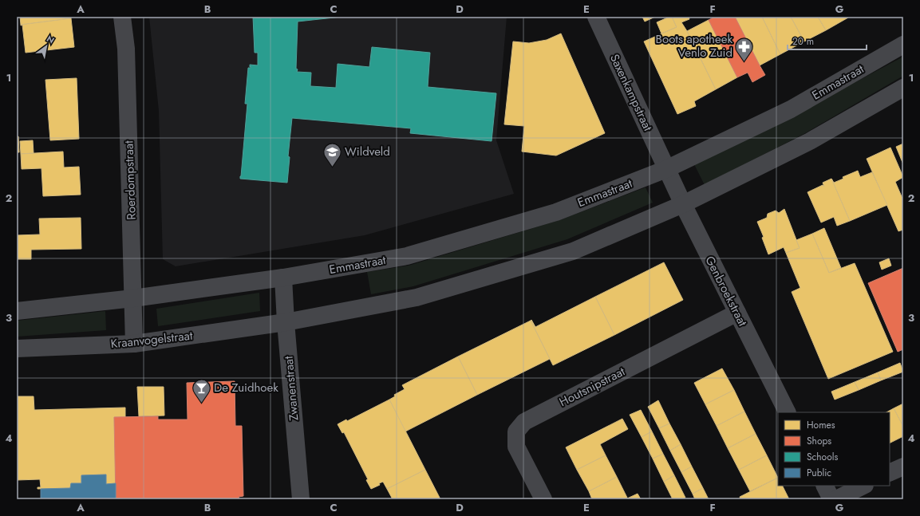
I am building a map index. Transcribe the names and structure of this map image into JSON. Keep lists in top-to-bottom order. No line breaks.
{"streets":{"street":["Emmastraat","Saxenkampstraat","Roerdompstraat","Genbroekstraat","Kraanvogelstraat","Houtsnipstraat","Zwanenstraat"]},"crossings":[["Emmastraat","Saxenkampstraat"],["Emmastraat","Genbroekstraat"],["Emmastraat","Zwanenstraat"],["Saxenkampstraat","Genbroekstraat"],["Roerdompstraat","Kraanvogelstraat"],["Genbroekstraat","Houtsnipstraat"],["Kraanvogelstraat","Zwanenstraat"]],"places":{"pharmacy":["Boots apotheek Venlo Zuid"],"school or university":["Wildveld"],"bar":["De Zuidhoek"]},"legend":["Homes","Shops","Schools","Public"],"scale_bar":"20 m","north":"top right","grid":{"columns":["A","B","C","D","E","F","G"],"rows":["1","2","3","4"]}}
